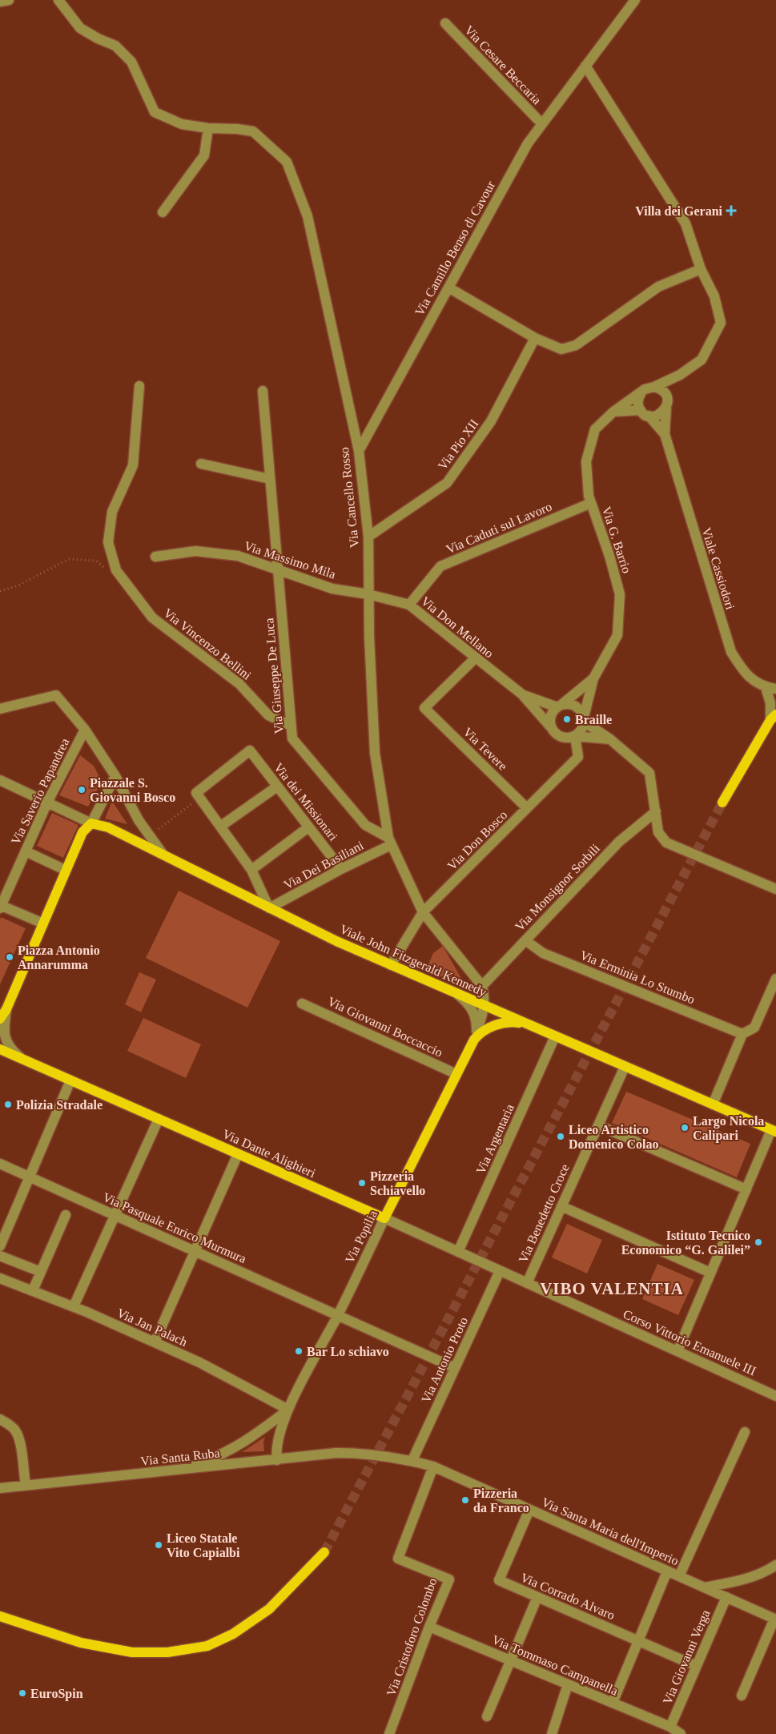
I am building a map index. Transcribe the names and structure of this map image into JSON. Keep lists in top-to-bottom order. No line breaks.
{"streets":{"main road":["Viale John Fitzgerald Kennedy","Via Dante Alighieri","Via Popilia"],"street":["Via Cesare Beccaria","Via Camillo Benso di Cavour","Via Pio XII","Via Cancello Rosso","Via Caduti sul Lavoro","Via G. Barrio","Via Massimo Mila","Viale Cassiodori","Via Don Mellano","Via Vincenzo Bellini","Via Giuseppe De Luca","Via Tevere","Via Saverio Papandrea","Via dei Missionari","Via Don Bosco","Via Dei Basiliani","Via Monsignor Sorbili","Via Erminia Lo Stumbo","Via Giovanni Boccaccio","Via Argentaria","Via Benedetto Croce","Via Pasquale Enrico Murmura","Via Jan Palach","Corso Vittorio Emanuele III","Via Antonio Proto","Via Santa Ruba","Via Santa Maria dell'Imperio","Via Corrado Alvaro","Via Cristoforo Colombo","Via Giovanni Verga","Via Tommaso Campanella"]},"crossings":[["Via Cesare Beccaria","Via Camillo Benso di Cavour"],["Via Camillo Benso di Cavour","Via Cancello Rosso"],["Via Pio XII","Via Cancello Rosso"],["Via Cancello Rosso","Via Massimo Mila"],["Via Cancello Rosso","Via Don Mellano"],["Via Cancello Rosso","Via Giuseppe De Luca"],["Via Cancello Rosso","Via Dei Basiliani"],["Via Caduti sul Lavoro","Via G. Barrio"],["Via Caduti sul Lavoro","Via Don Mellano"],["Via G. Barrio","Viale Cassiodori"],["Via Massimo Mila","Via Don Mellano"],["Via Massimo Mila","Via Giuseppe De Luca"],["Via Don Mellano","Via Tevere"],["Via Vincenzo Bellini","Via Giuseppe De Luca"],["Via Giuseppe De Luca","Via Dei Basiliani"],["Via Tevere","Via Don Bosco"],["Via dei Missionari","Via Dei Basiliani"],["Via Don Bosco","Viale John Fitzgerald Kennedy"],["Via Dei Basiliani","Viale John Fitzgerald Kennedy"],["Via Monsignor Sorbili","Via Erminia Lo Stumbo"],["Viale John Fitzgerald Kennedy","Via Argentaria"],["Viale John Fitzgerald Kennedy","Via Benedetto Croce"],["Viale John Fitzgerald Kennedy","Via Popilia"],["Via Giovanni Boccaccio","Via Popilia"],["Via Argentaria","Via Dante Alighieri"],["Via Dante Alighieri","Via Benedetto Croce"],["Via Dante Alighieri","Via Popilia"],["Via Dante Alighieri","Corso Vittorio Emanuele III"],["Via Dante Alighieri","Via Antonio Proto"],["Via Benedetto Croce","Corso Vittorio Emanuele III"],["Via Pasquale Enrico Murmura","Via Popilia"],["Via Pasquale Enrico Murmura","Via Antonio Proto"],["Via Popilia","Via Jan Palach"],["Via Popilia","Via Santa Ruba"],["Via Antonio Proto","Via Santa Maria dell'Imperio"],["Via Santa Ruba","Via Santa Maria dell'Imperio"],["Via Santa Maria dell'Imperio","Via Corrado Alvaro"],["Via Santa Maria dell'Imperio","Via Cristoforo Colombo"],["Via Santa Maria dell'Imperio","Via Giovanni Verga"],["Via Corrado Alvaro","Via Giovanni Verga"],["Via Cristoforo Colombo","Via Tommaso Campanella"],["Via Giovanni Verga","Via Tommaso Campanella"]],"districts":["VIBO VALENTIA"],"places":{"health":["Villa dei Gerani"],"other":["Braille","Piazzale S. Giovanni Bosco","Piazza Antonio Annarumma","Polizia Stradale","Largo Nicola Calipari","Liceo Artistico Domenico Colao","Pizzeria Schiavello","Istituto Tecnico Economico “G. Galilei”","Bar Lo schiavo","Pizzeria da Franco","Liceo Statale Vito Capialbi","EuroSpin"]}}
